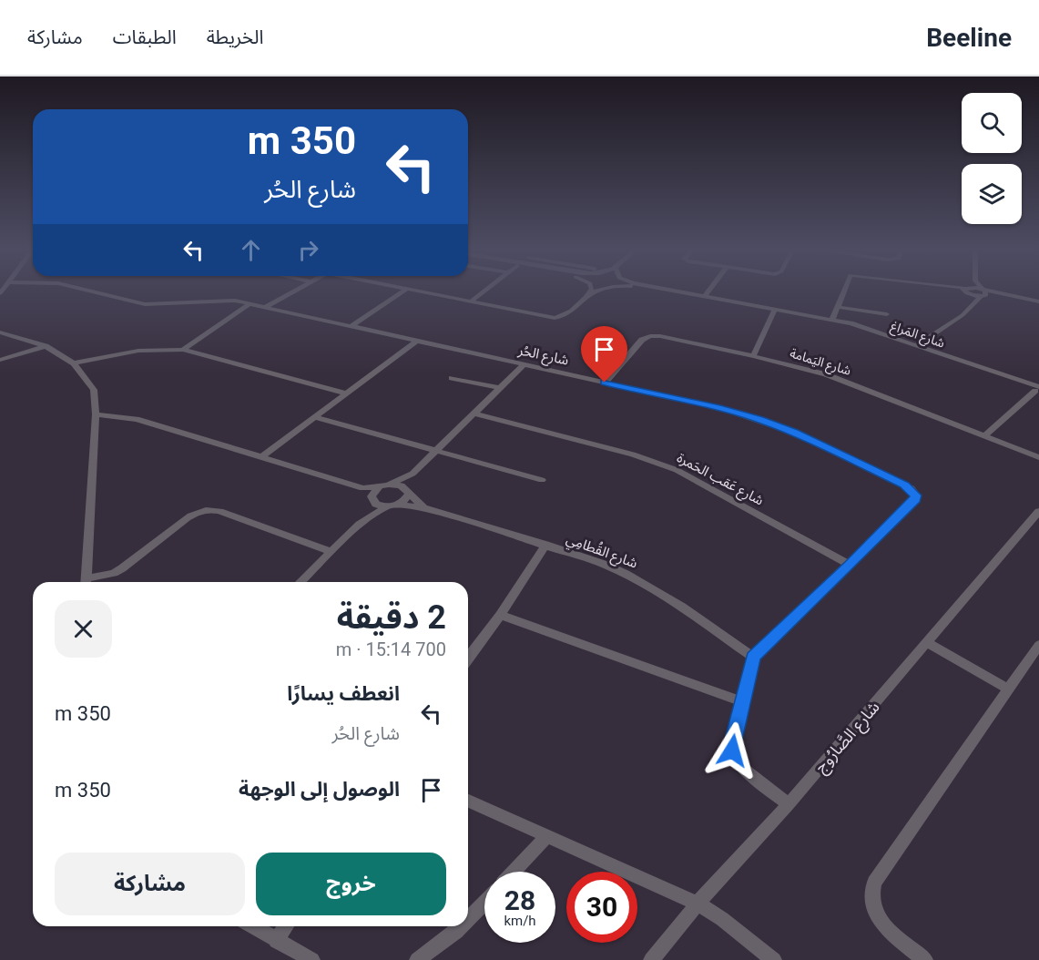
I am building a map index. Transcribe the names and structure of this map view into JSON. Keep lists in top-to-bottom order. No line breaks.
{"streets":{"street":["شارع المَراغ","شارع الحُر","شارع اليَمامة","شارع عَقب الحَمرة","شارع القُطامِي","شارع الصَّارُوج"]},"crossings":[["شارع الحُر","شارع اليَمامة"],["شارع الحُر","شارع عَقب الحَمرة"],["شارع الحُر","شارع القُطامِي"]],"page":{"header":"Beeline","nav":["الخريطة","الطبقات","مشاركة"],"turn":["350 m","شارع الحُر"],"heading":["2 دقيقة","700 m · 15:14"],"list":[{"name":"انعطف يسارًا","note":"شارع الحُر","value":"350 m"},{"name":"الوصول إلى الوجهة","value":"350 m"}],"buttons":["خروج","مشاركة"],"speed":"28 km/h","limit":"30"}}
